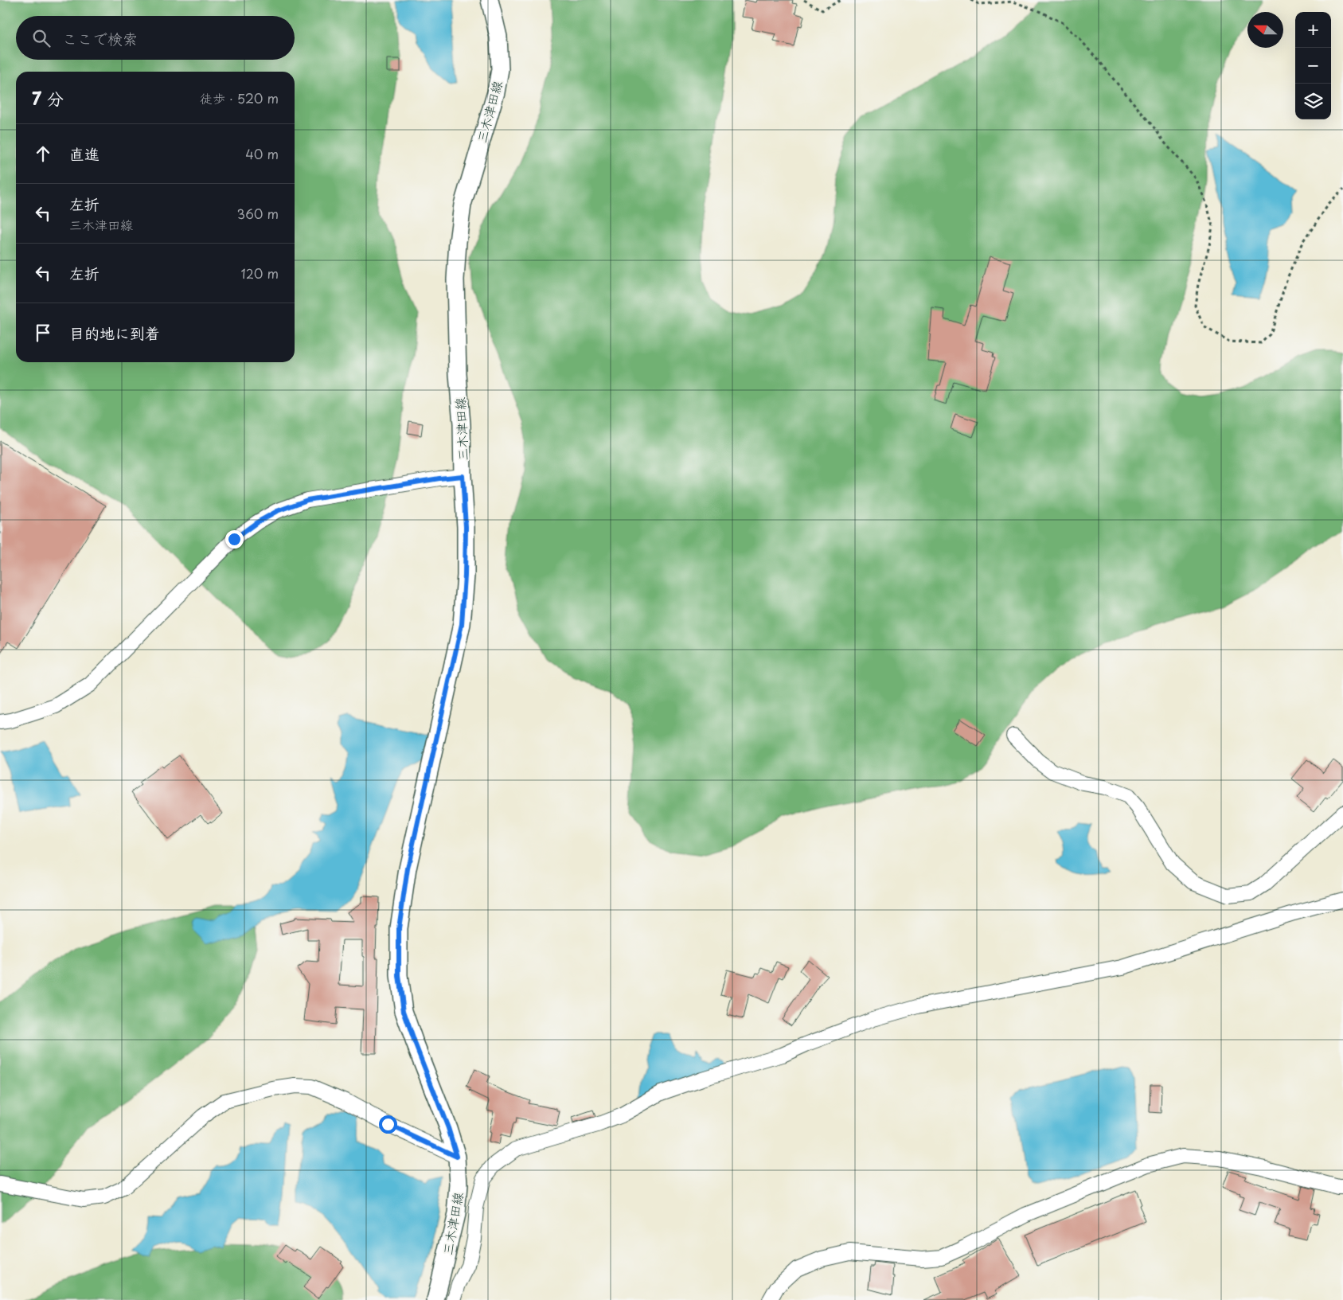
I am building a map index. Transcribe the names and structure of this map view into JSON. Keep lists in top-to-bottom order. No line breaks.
{"streets":{"main road":["三木津田線"]},"north":"left","page":{"map_buttons":["+","−"],"search":"ここで検索","heading":["7 分","徒歩 · 520 m"],"list":[["直進","40 m"],["左折","三木津田線","360 m"],["左折","120 m"],"目的地に到着"]}}
